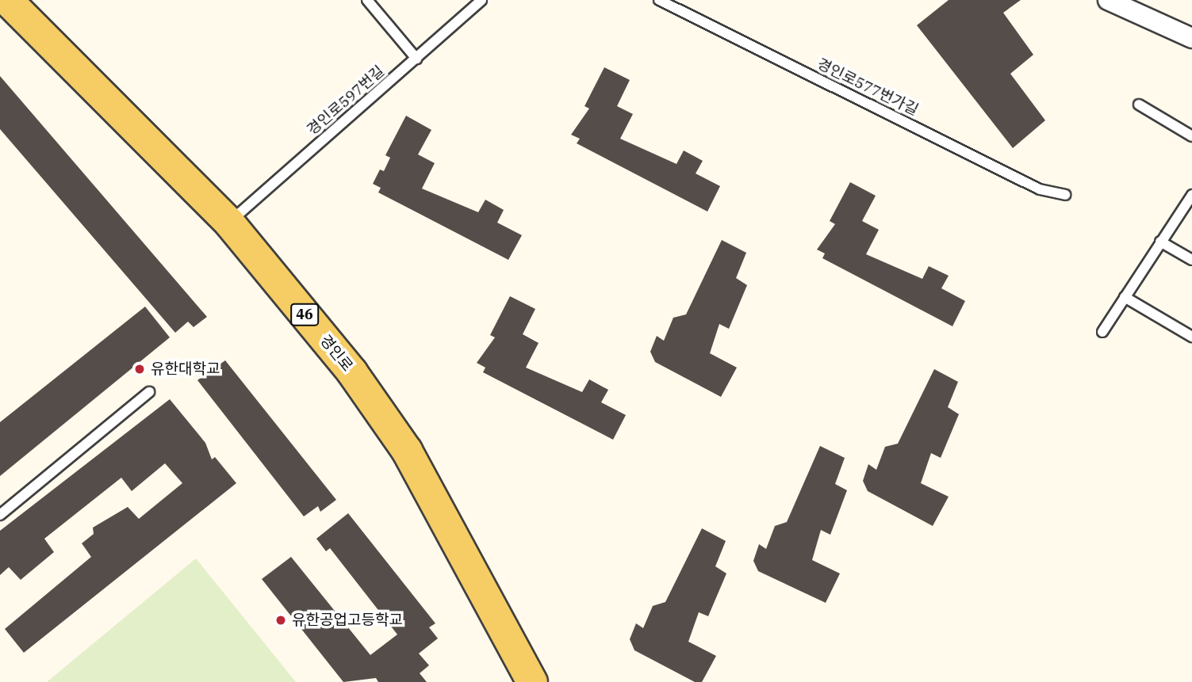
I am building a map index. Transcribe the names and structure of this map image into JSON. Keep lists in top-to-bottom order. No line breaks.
{"streets":{"main road":["46","경인로"],"lane":["경인로577번가길","경인로597번길"]},"crossings":[["경인로597번길","경인로"]],"places":["유한대학교","유한공업고등학교"]}
